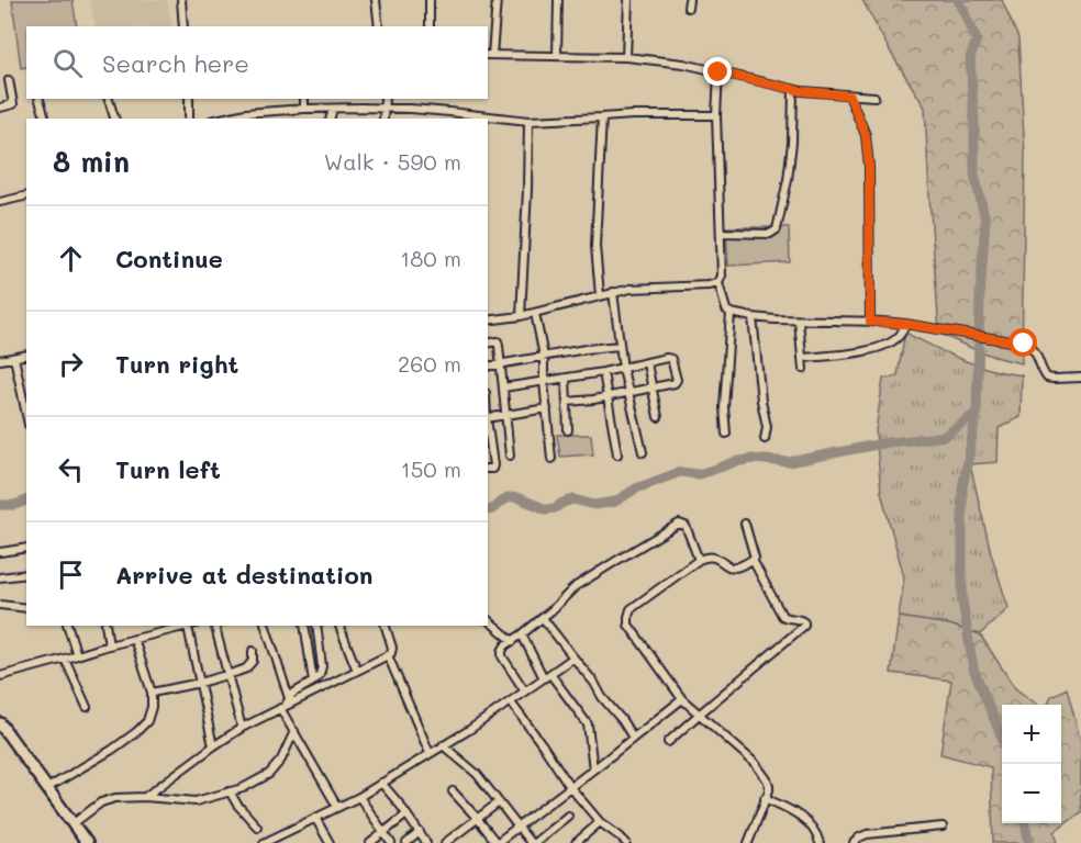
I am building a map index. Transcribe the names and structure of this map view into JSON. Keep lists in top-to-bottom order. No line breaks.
{"page":{"search":"Search here","heading":["8 min","Walk · 590 m"],"list":[["Continue","180 m"],["Turn right","260 m"],["Turn left","150 m"],"Arrive at destination"],"map_buttons":["+","−"]}}
